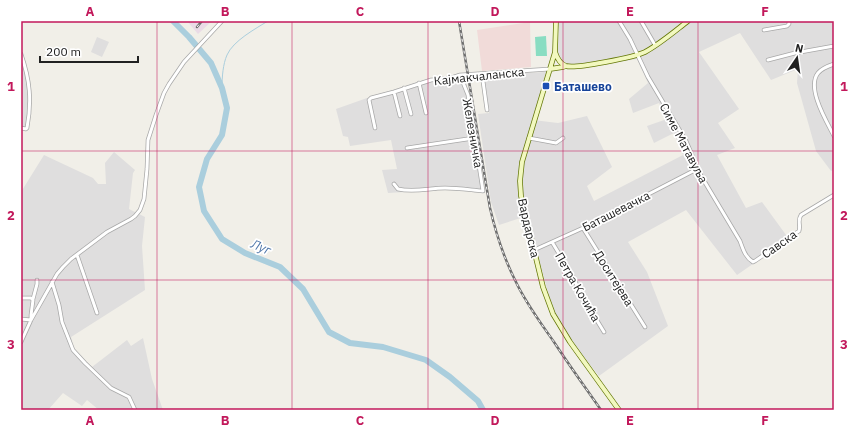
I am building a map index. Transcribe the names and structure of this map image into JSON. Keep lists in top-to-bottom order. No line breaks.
{"streets":{"main road":["Вардарска"],"street":["Кајмакчаланска","Железничка","Симе Матавуља","Баташевачка","Савска","Доситејева","Петра Кочића"]},"crossings":[["Кајмакчаланска","Железничка"],["Кајмакчаланска","Вардарска"],["Симе Матавуља","Баташевачка"],["Симе Матавуља","Савска"],["Баташевачка","Вардарска"],["Баташевачка","Доситејева"],["Баташевачка","Петра Кочића"]],"water":["Луг"],"places":{"transit":["Баташево"]},"scale_bar":"200 m","north":"top","grid":{"columns":["A","B","C","D","E","F"],"rows":["1","2","3"]}}
